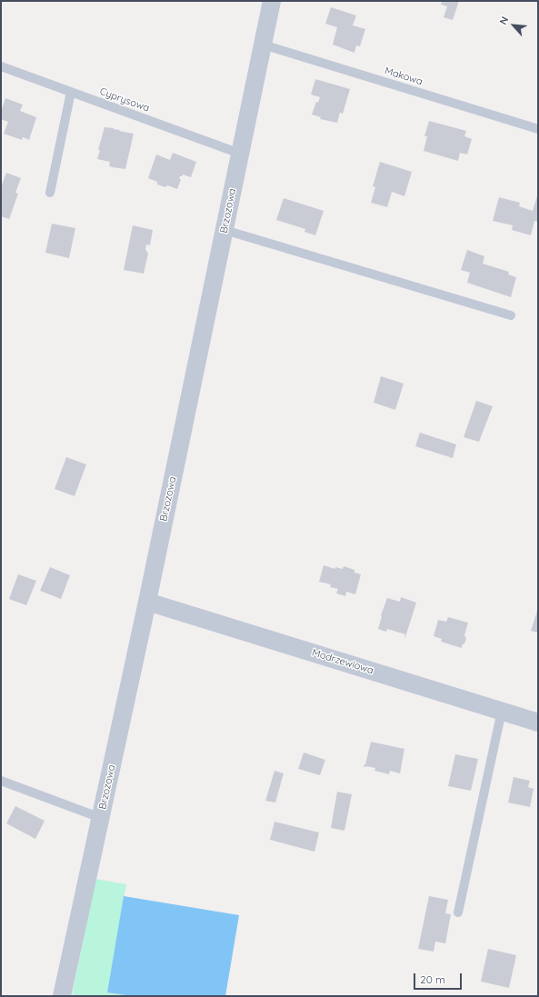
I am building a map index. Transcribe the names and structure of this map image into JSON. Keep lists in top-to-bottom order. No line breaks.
{"streets":{"street":["Brzozowa","Modrzewiowa"],"lane":["Makowa","Cyprysowa"]},"crossings":[["Makowa","Brzozowa"],["Cyprysowa","Brzozowa"],["Brzozowa","Modrzewiowa"]],"scale_bar":"20 m","north":"top left"}
